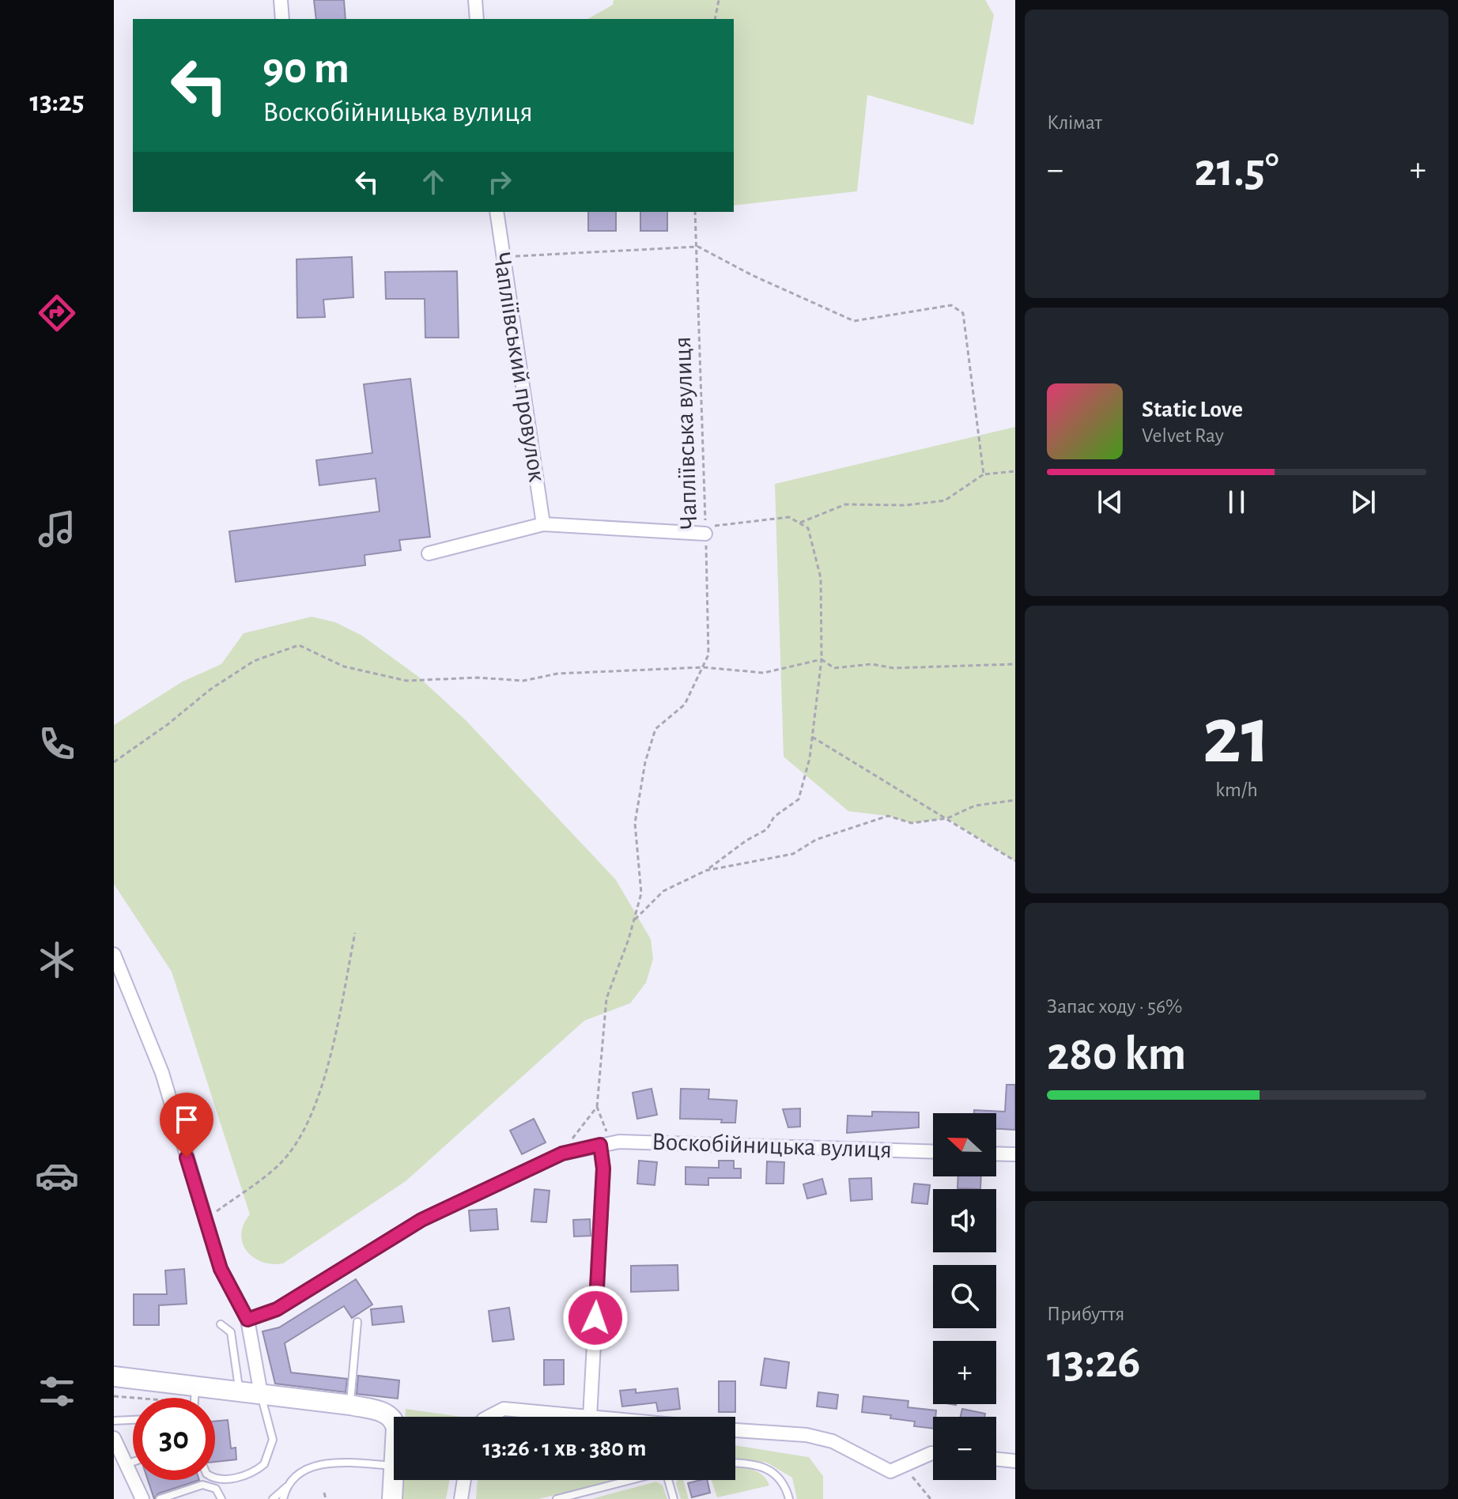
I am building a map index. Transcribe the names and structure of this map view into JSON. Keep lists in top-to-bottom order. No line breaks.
{"streets":{"street":["Чапліївський провулок","Воскобійницька вулиця"],"path":["Чапліївська вулиця"]},"north":"left","page":{"tabs":"13:25","tile":["Клімат",["21","km/h"],["Запас ходу · 56%","280 km"],["Прибуття","13:26"]],"turn":["90 m","Воскобійницька вулиця"],"heat":["−","21.5°","+"],"song":["Static Love","Velvet Ray"],"map_buttons":["+","−"],"limit":"30","trip":"13:26 · 1 хв · 380 m"}}
